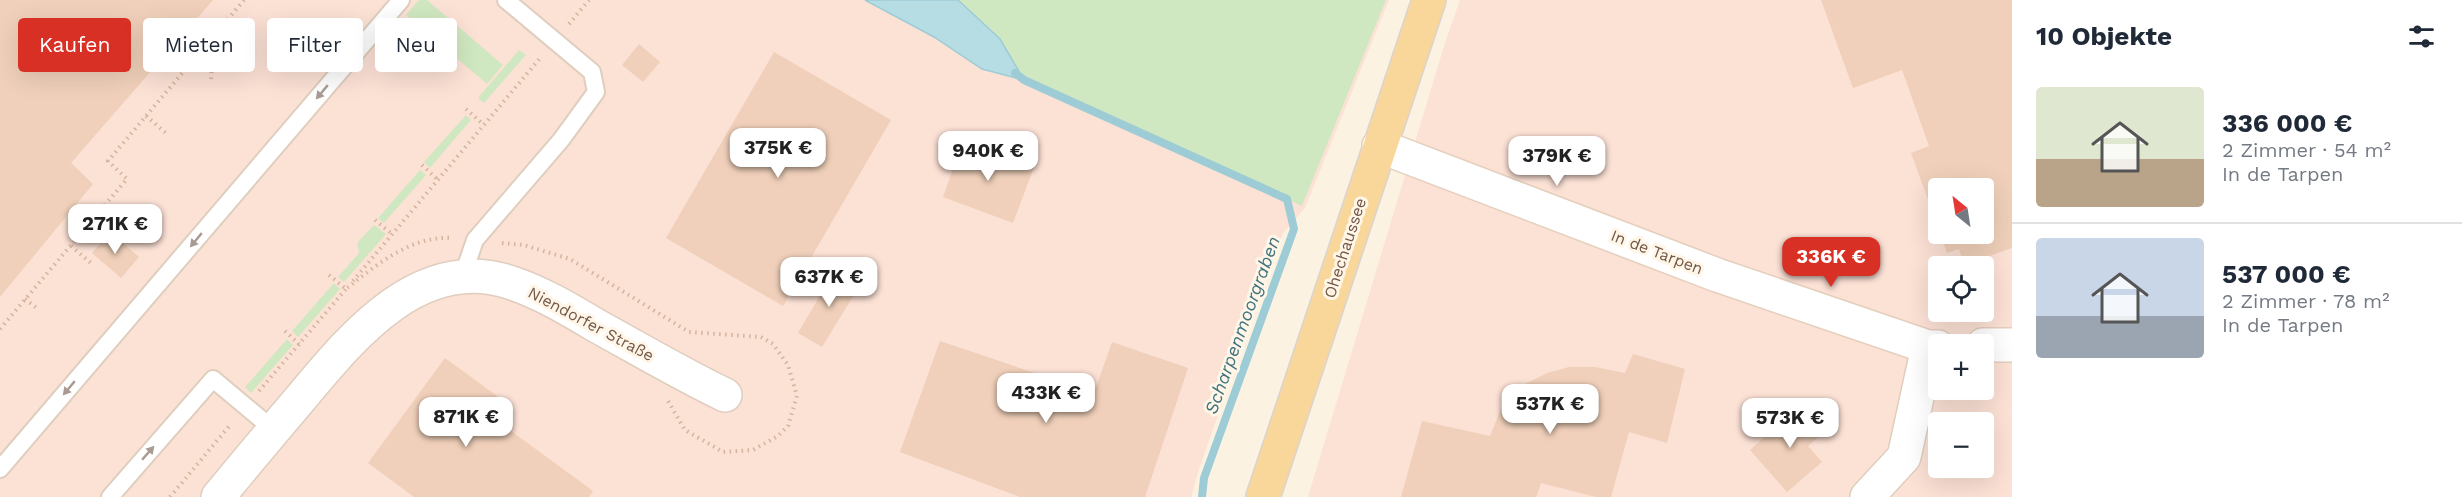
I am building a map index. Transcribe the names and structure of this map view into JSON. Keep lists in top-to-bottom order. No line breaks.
{"streets":{"main road":["Ohechaussee"],"street":["In de Tarpen","Niendorfer Straße"]},"crossings":[["Ohechaussee","In de Tarpen"]],"water":["Scharpenmoorgraben"],"north":"top left","page":{"heading":"10 Objekte","chip":["Kaufen","Mieten","Filter","Neu"],"list":[{"name":"336 000 €","note":"2 Zimmer · 54 m² · In de Tarpen"},{"name":"537 000 €","note":"2 Zimmer · 78 m² · In de Tarpen"}],"price":["375K €","940K €","379K €","271K €","336K €","637K €","433K €","537K €","871K €","573K €"],"map_buttons":["+","−"]}}
